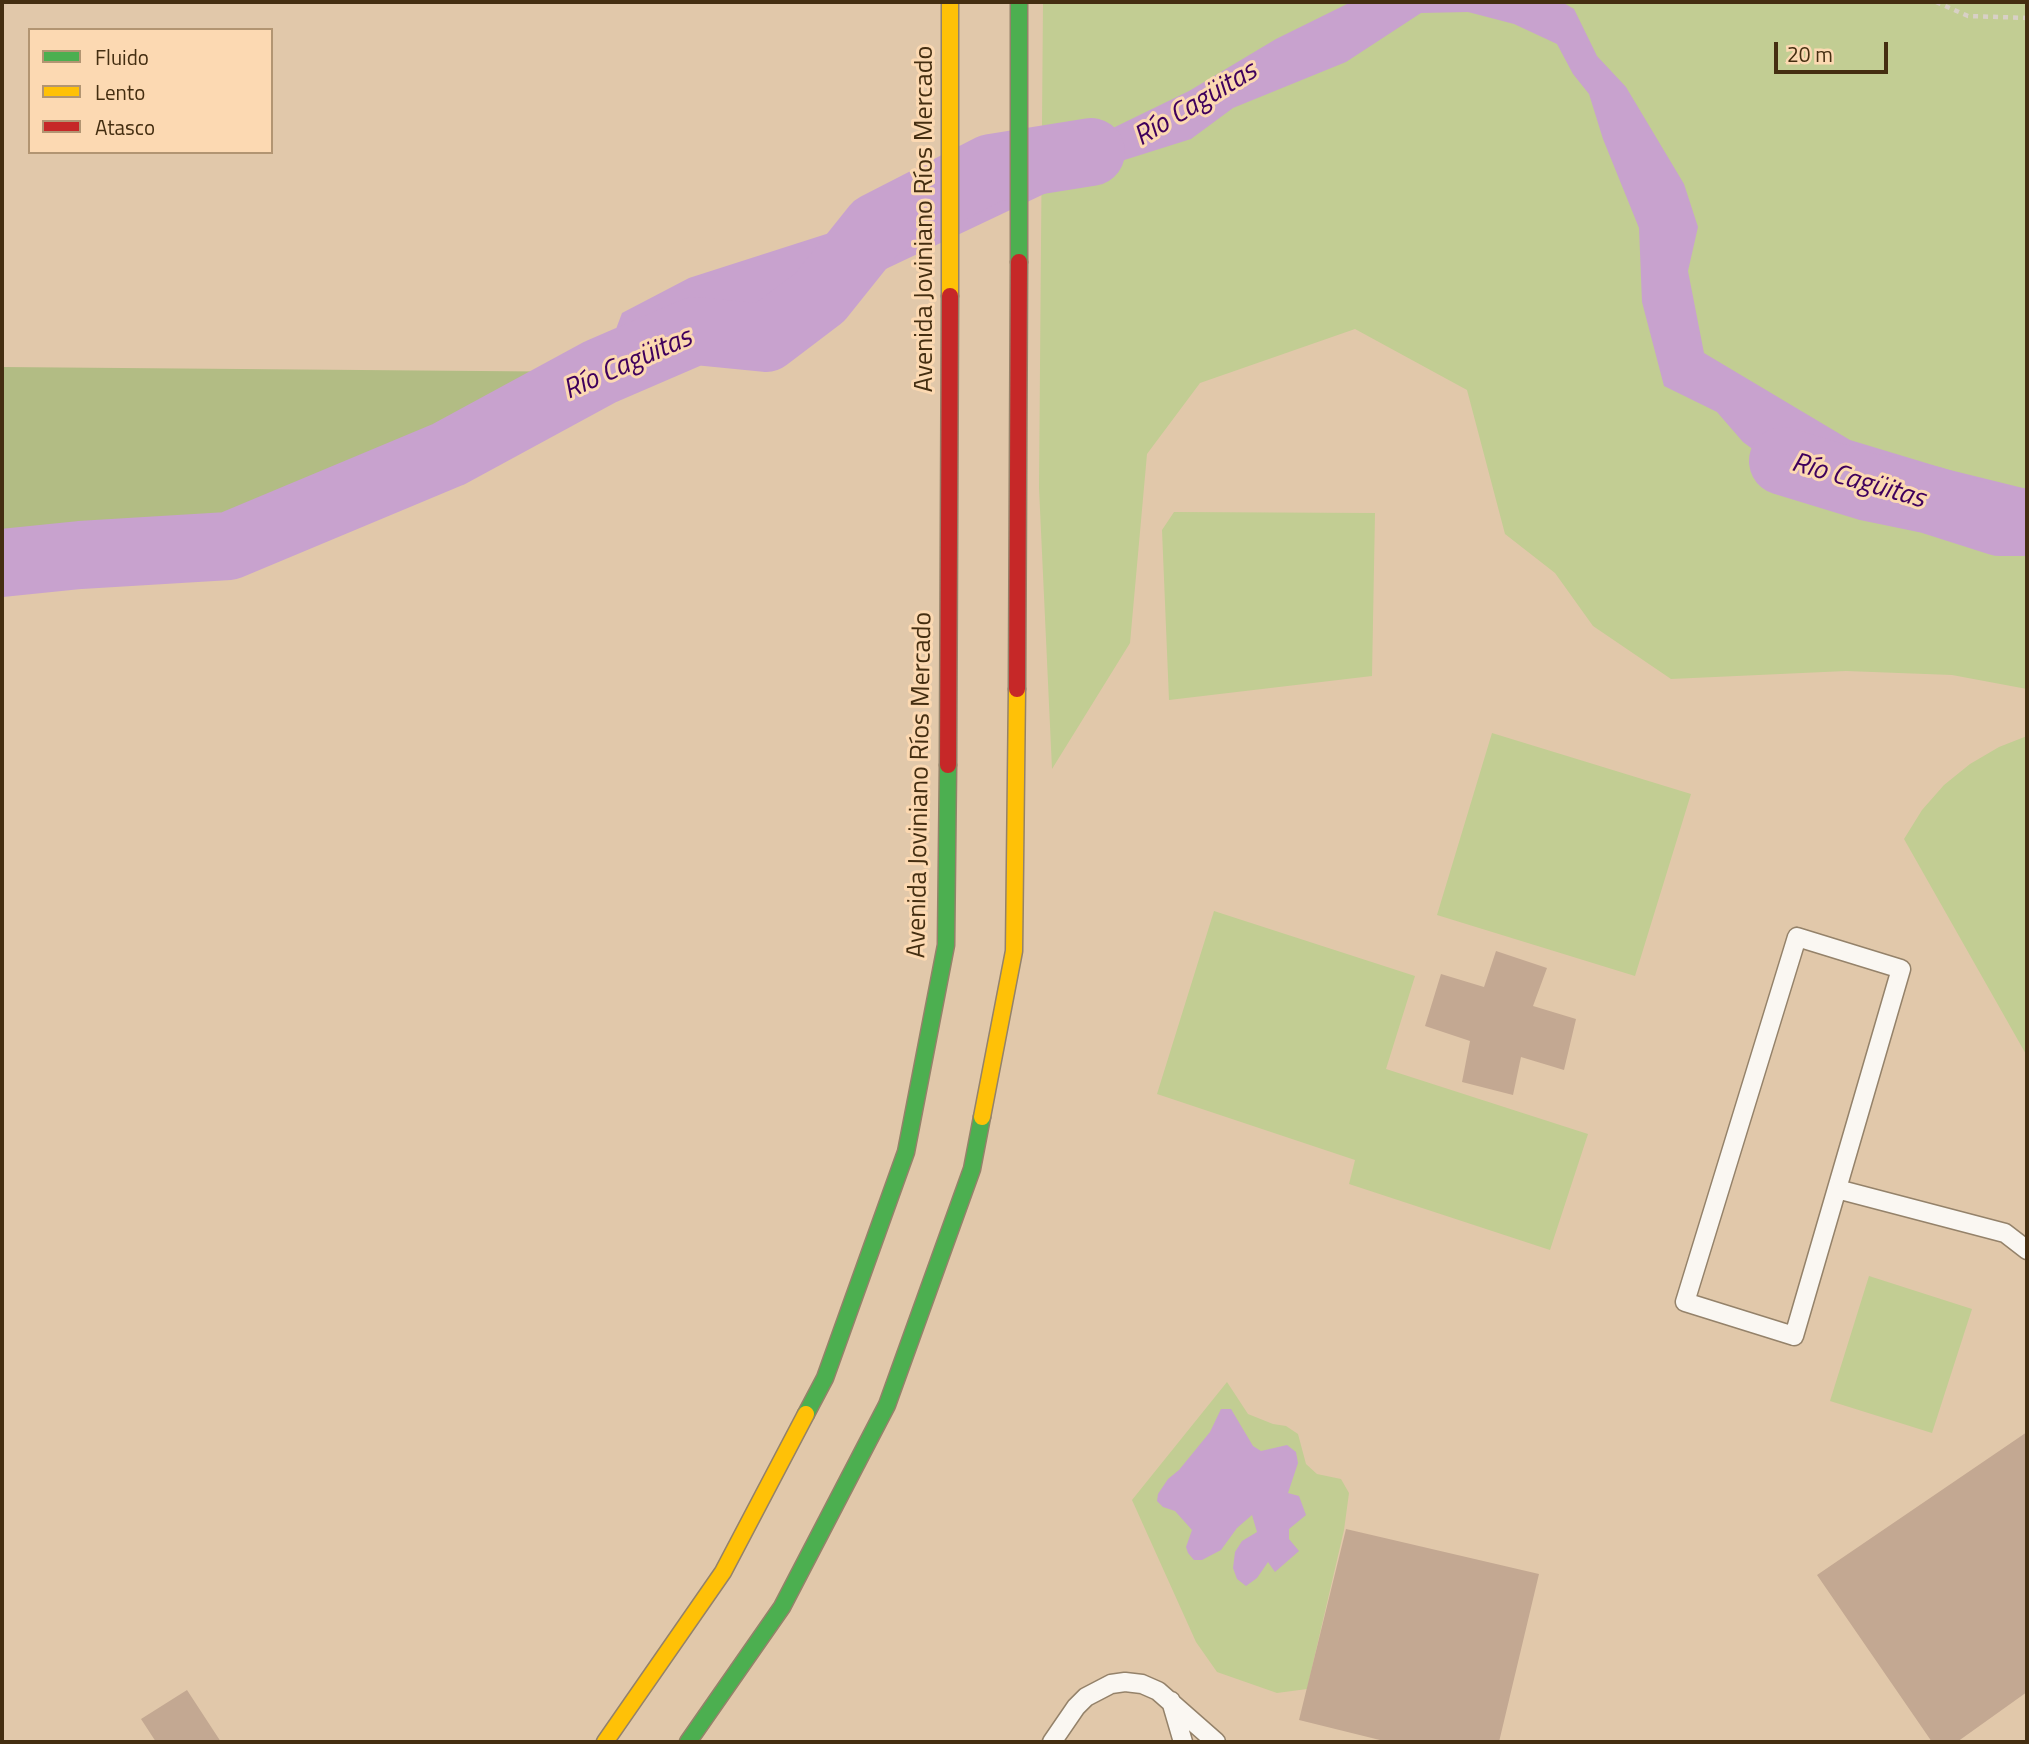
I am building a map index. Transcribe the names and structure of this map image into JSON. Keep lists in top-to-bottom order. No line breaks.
{"streets":{"main road":["Avenida Joviniano Ríos Mercado"]},"water":["Río Cagüitas"],"legend":["Fluido","Lento","Atasco"],"scale_bar":"20 m"}
